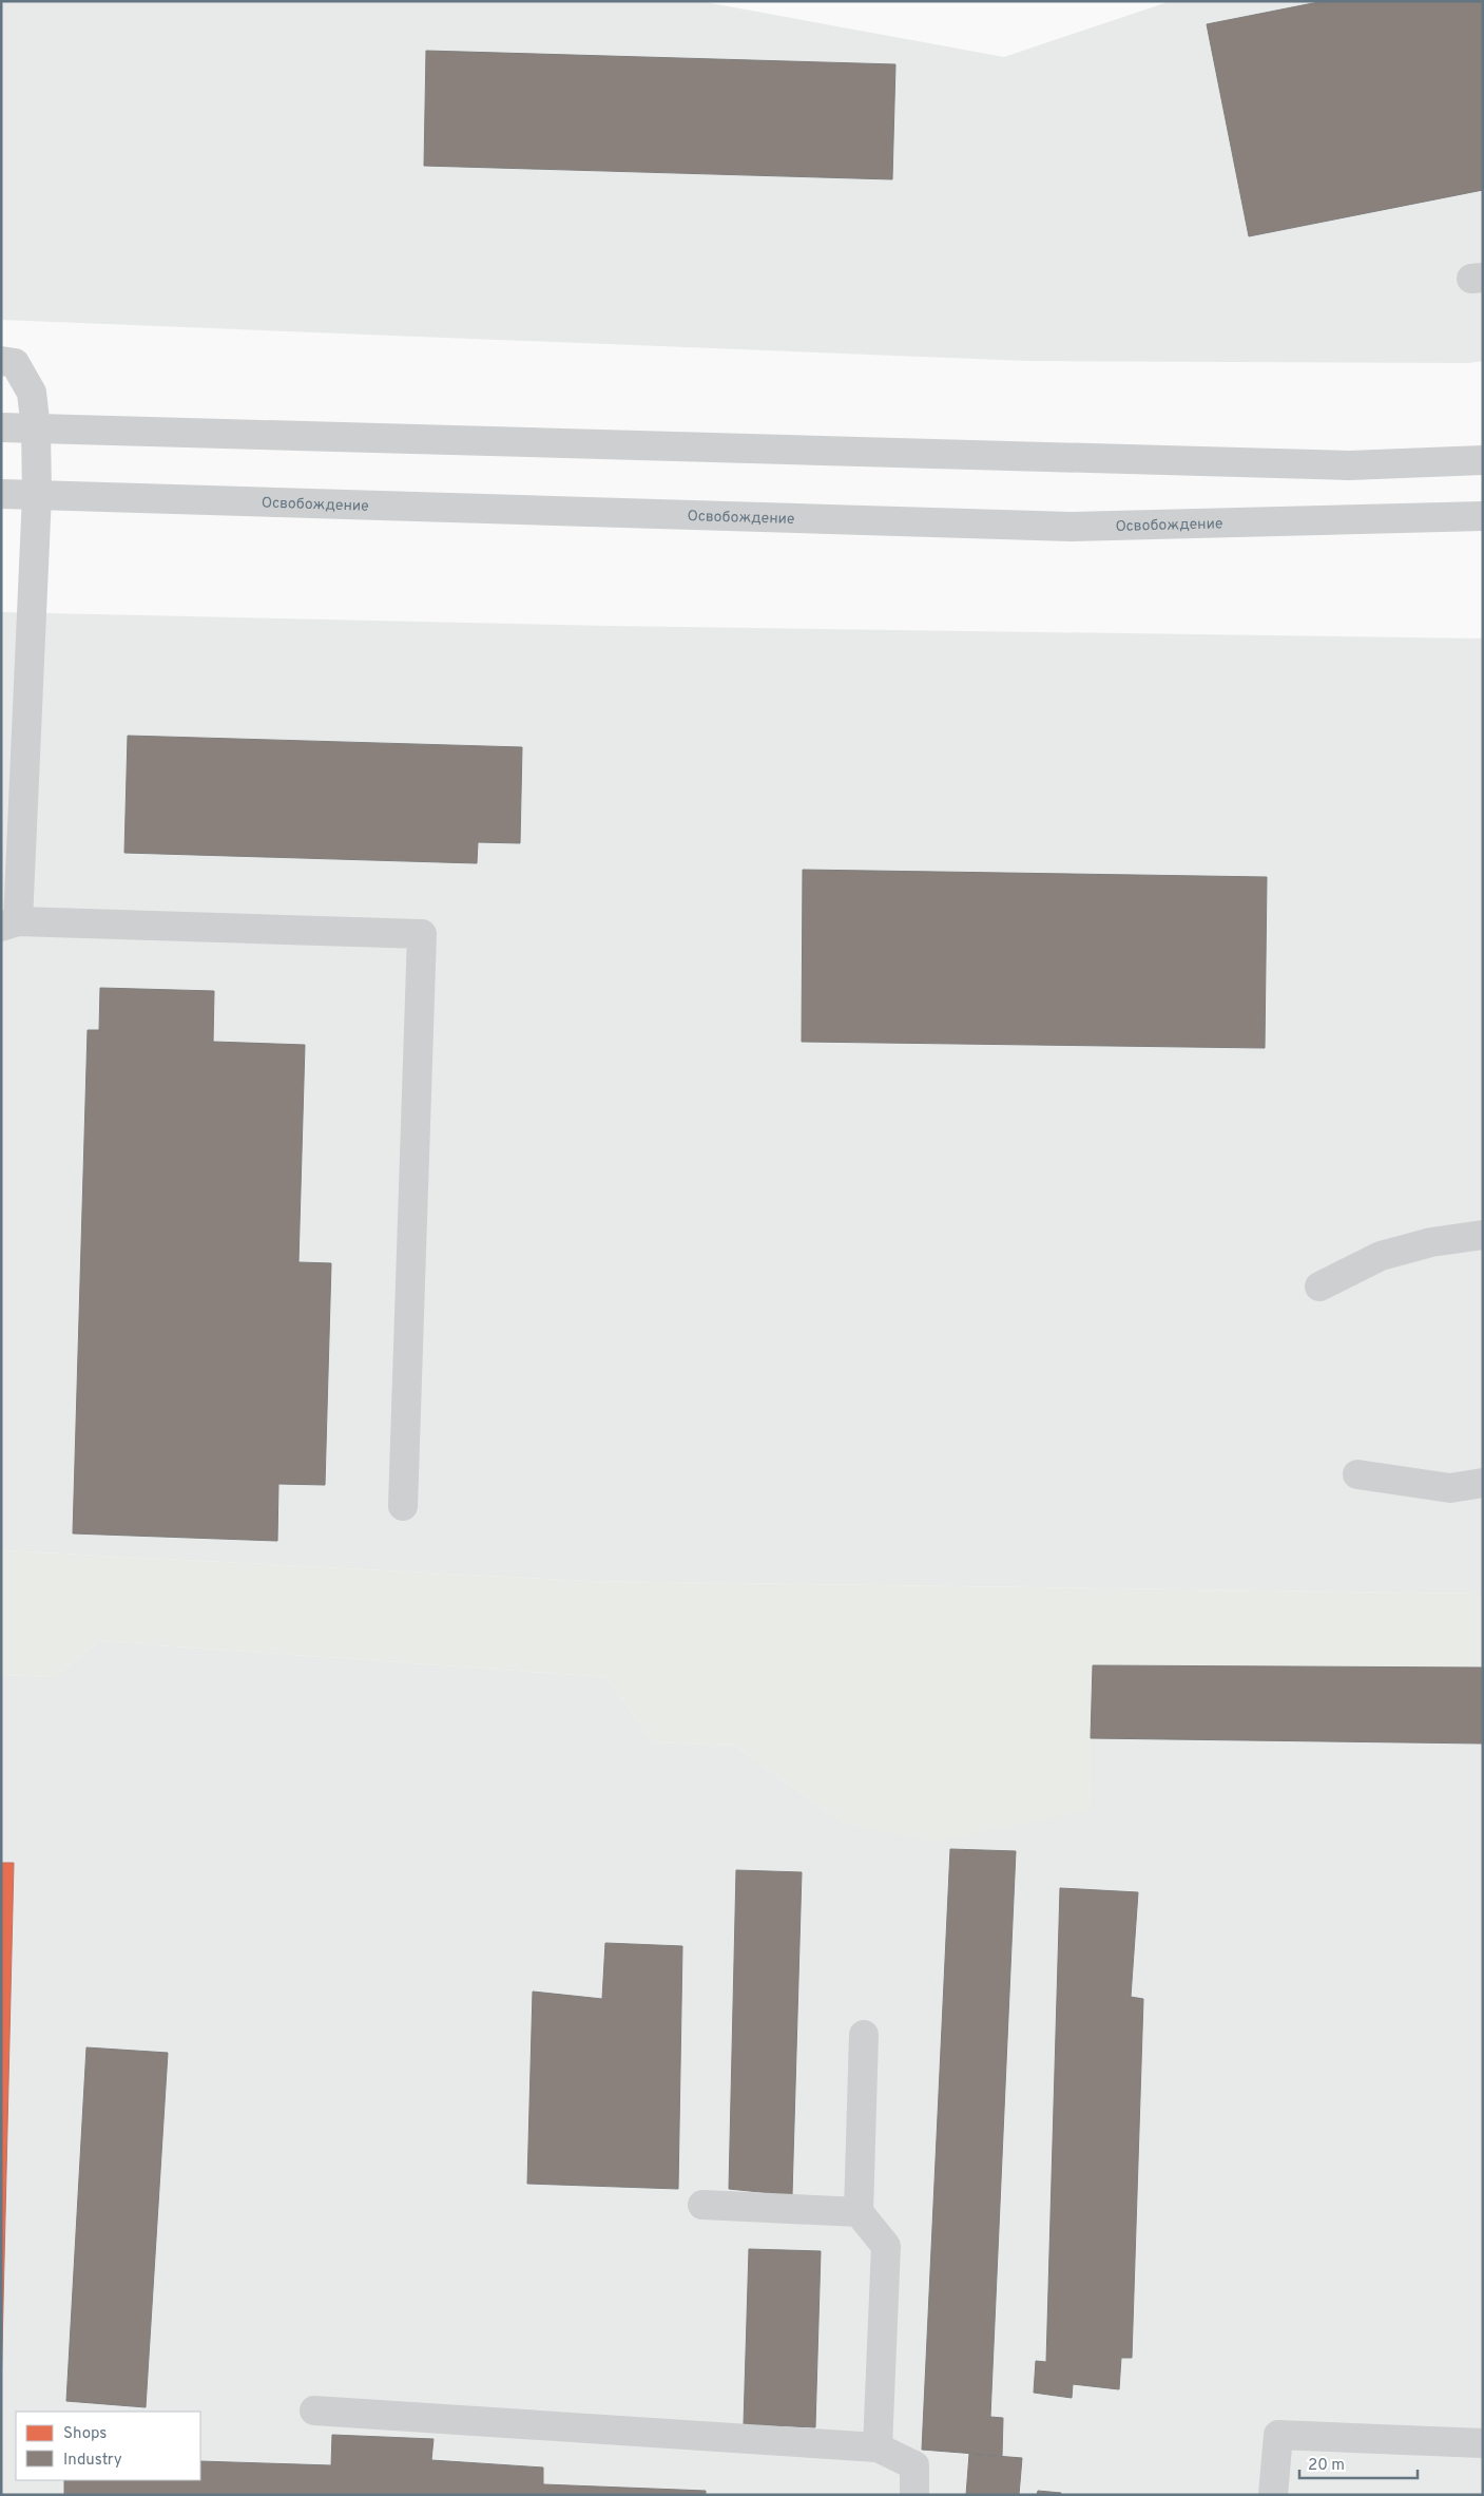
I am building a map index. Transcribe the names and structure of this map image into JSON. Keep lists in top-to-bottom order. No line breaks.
{"streets":{"street":["Освобождение"]},"legend":["Shops","Industry"],"scale_bar":"20 m"}
